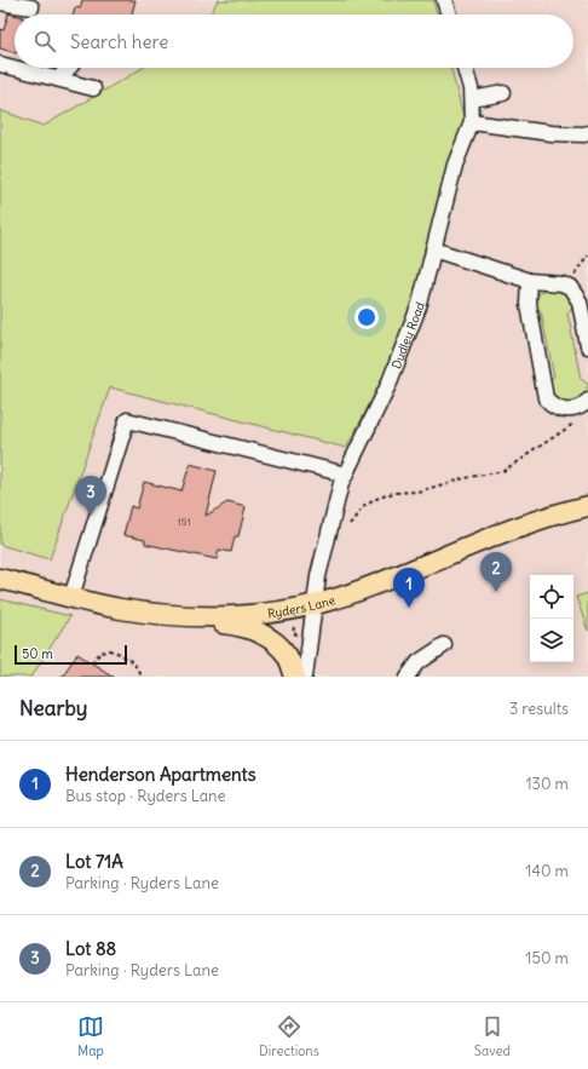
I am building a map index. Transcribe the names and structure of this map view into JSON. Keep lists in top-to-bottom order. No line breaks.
{"streets":{"main road":["Ryders Lane"],"street":["Dudley Road"]},"crossings":[["Dudley Road","Ryders Lane"]],"house_numbers":["151"],"scale_bar":"50 m","page":{"search":"Search here","pins":["3","2","1"],"scale":"50 m","heading":["Nearby","3 results"],"list":[{"mark":"1","name":"Henderson Apartments","note":"Bus stop · Ryders Lane","value":"130 m"},{"mark":"2","name":"Lot 71A","note":"Parking · Ryders Lane","value":"140 m"},{"mark":"3","name":"Lot 88","note":"Parking · Ryders Lane","value":"150 m"}],"nav":["Map","Directions","Saved"]}}
